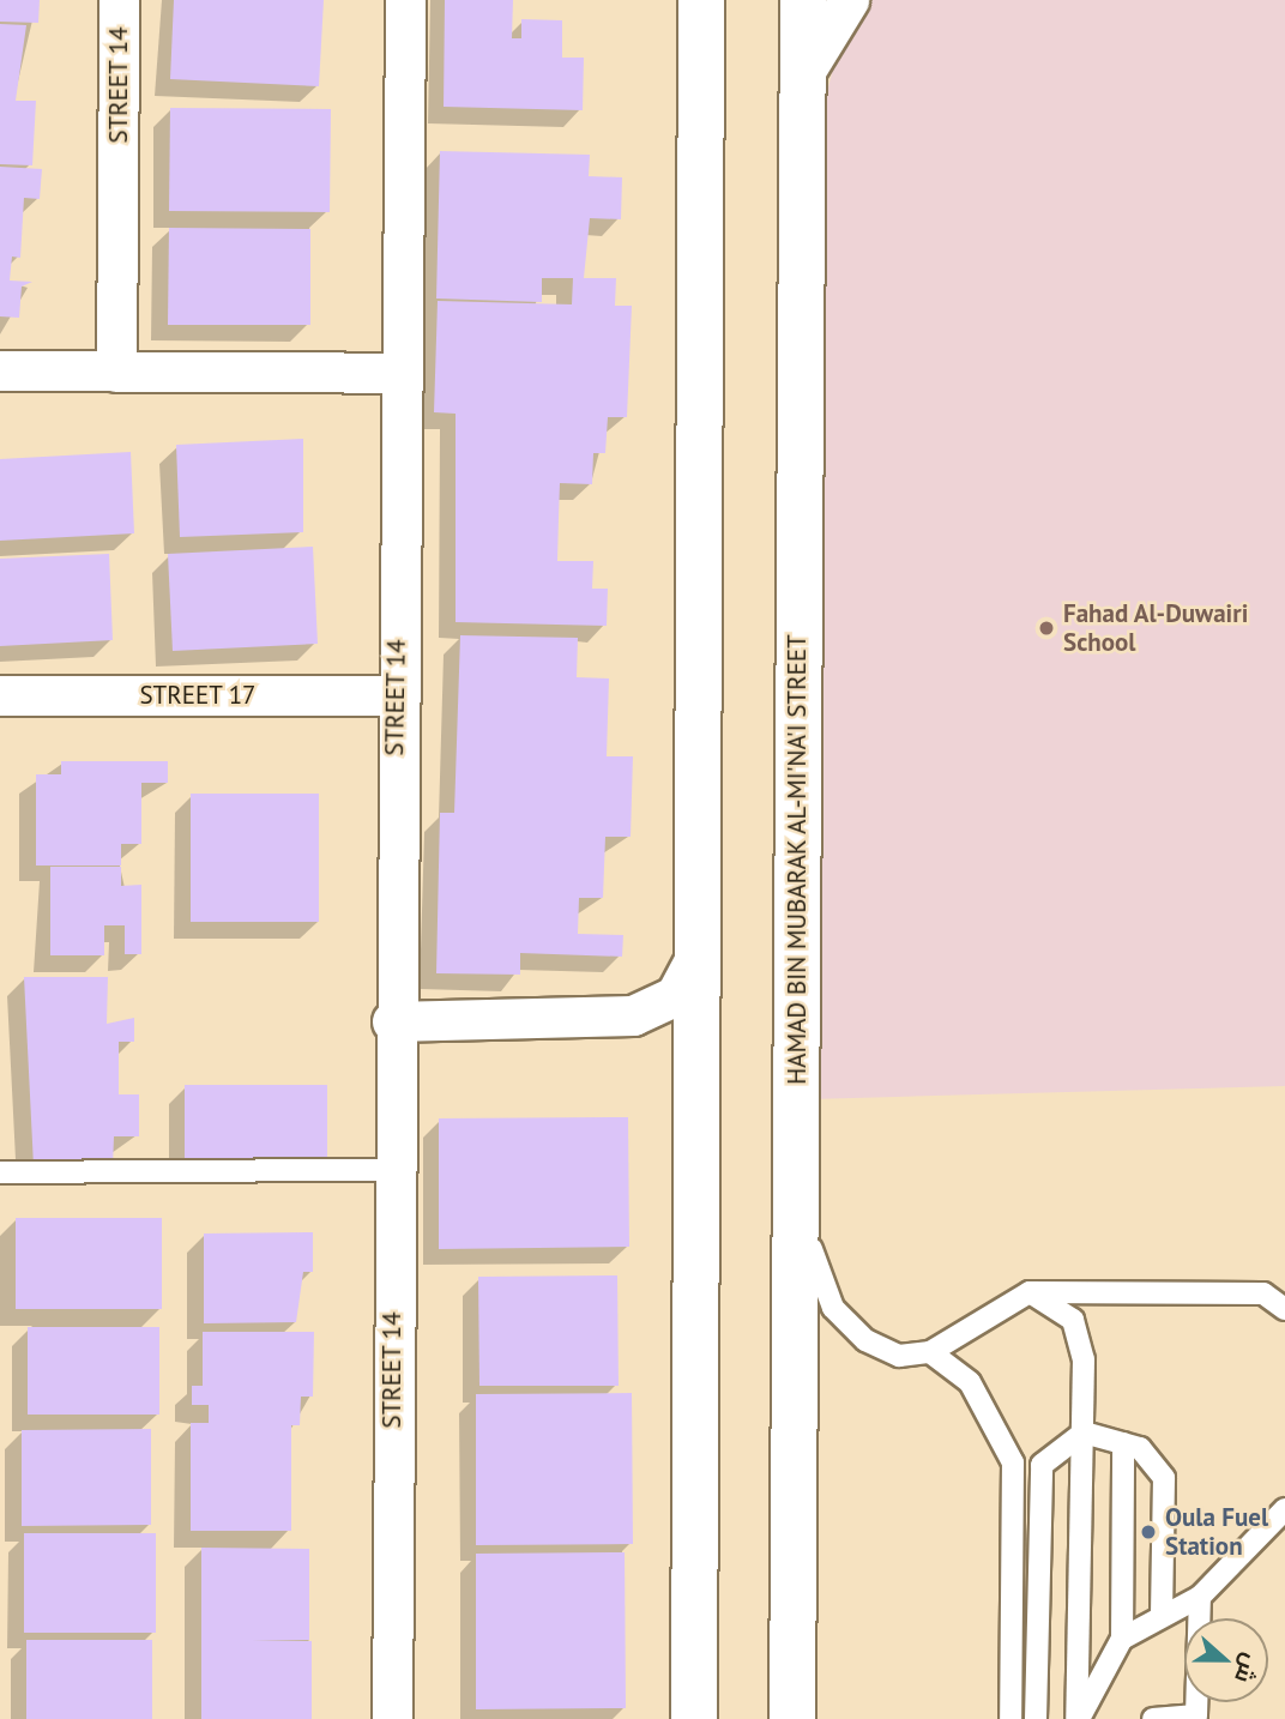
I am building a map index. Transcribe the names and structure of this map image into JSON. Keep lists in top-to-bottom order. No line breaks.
{"streets":{"street":["STREET 14","STREET 17","HAMAD BIN MUBARAK AL-MI'NA'I STREET"]},"crossings":[["STREET 14","STREET 17"]],"places":["Fahad Al-Duwairi School","Oula Fuel Station"],"north":"right"}
